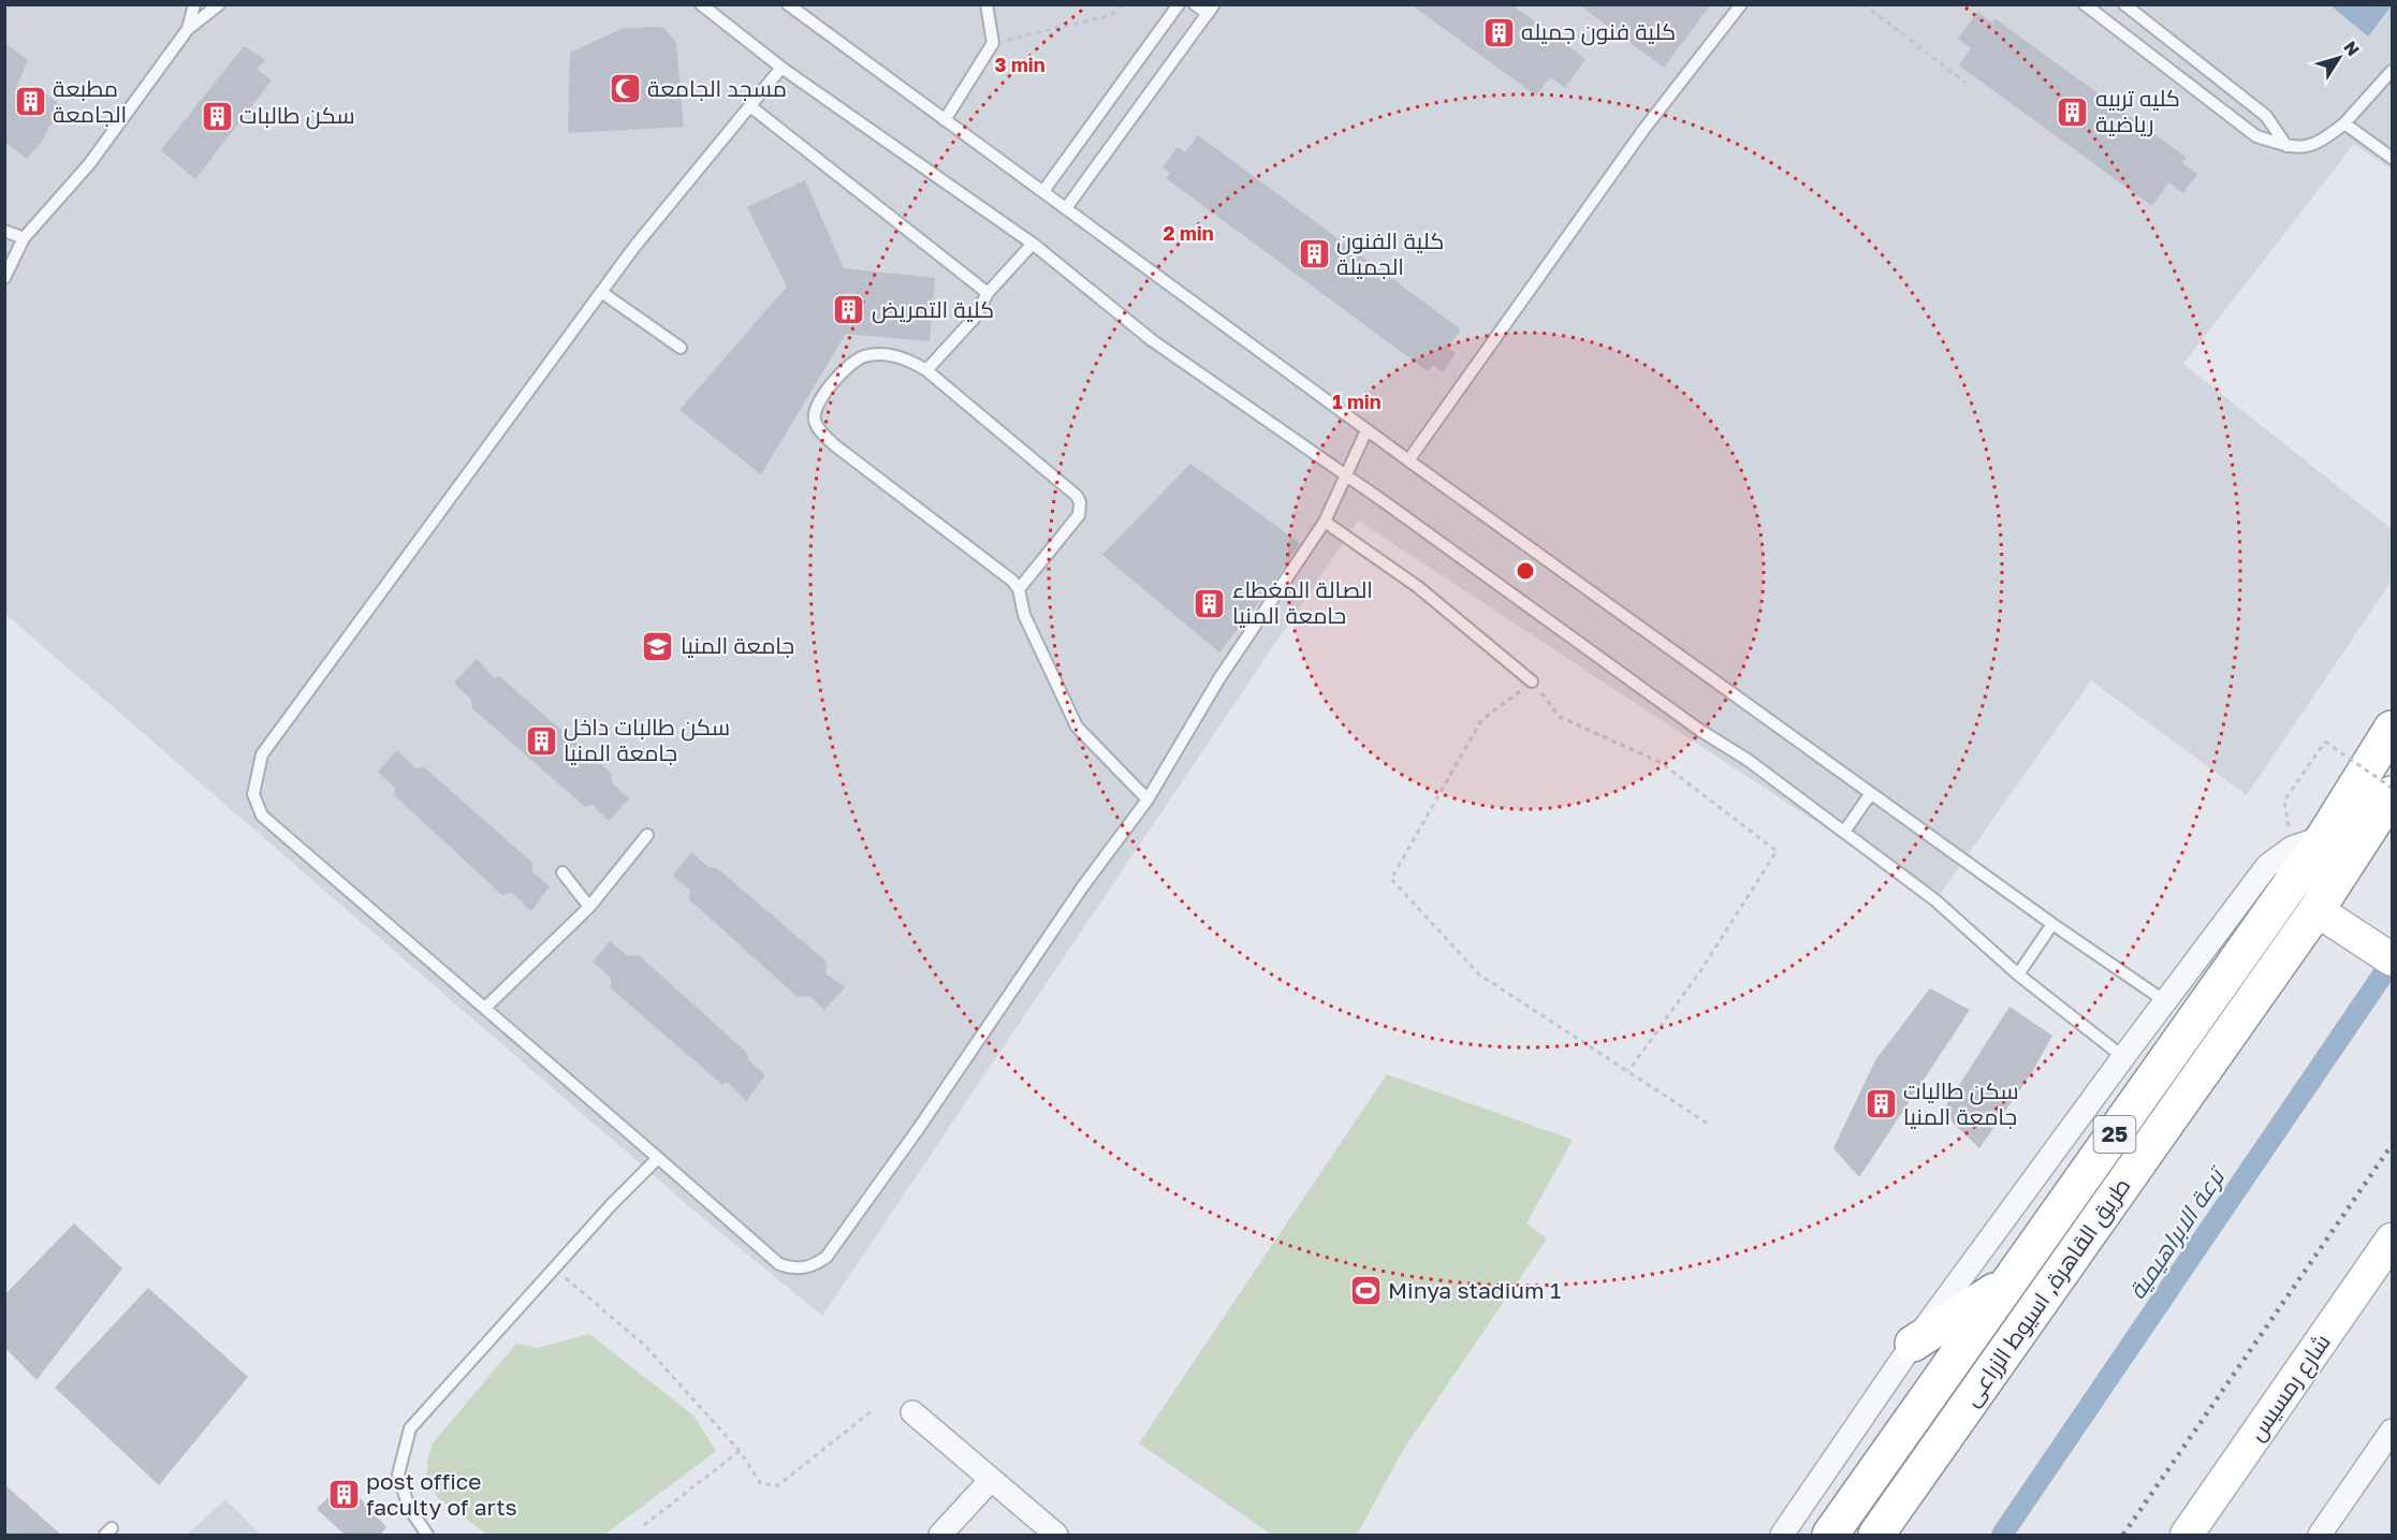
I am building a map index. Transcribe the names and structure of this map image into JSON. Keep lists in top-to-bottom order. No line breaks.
{"streets":{"highway":["25","طريق القاهرة, اسيوط الزراعى"],"main road":["شارع رمسيس"]},"water":["ترعة الابراهيمية"],"places":{"building":["كلية فنون جميله","مطبعة الجامعة","كليه تربيه رياضية","سكن طالبات","كلية الفنون الجميلة","كلية التمريض","الصالة المغطاء حامعة المنيا","سكن طالبات داخل جامعة المنيا","سكن طاليات جامعة المنيا","post office faculty of arts"],"mosque":["مسجد الجامعة"],"school or university":["جامعة المنيا"],"sports":["Minya stadium 1"]},"north":"top right","rings":["3 min","2 min","1 min"]}
